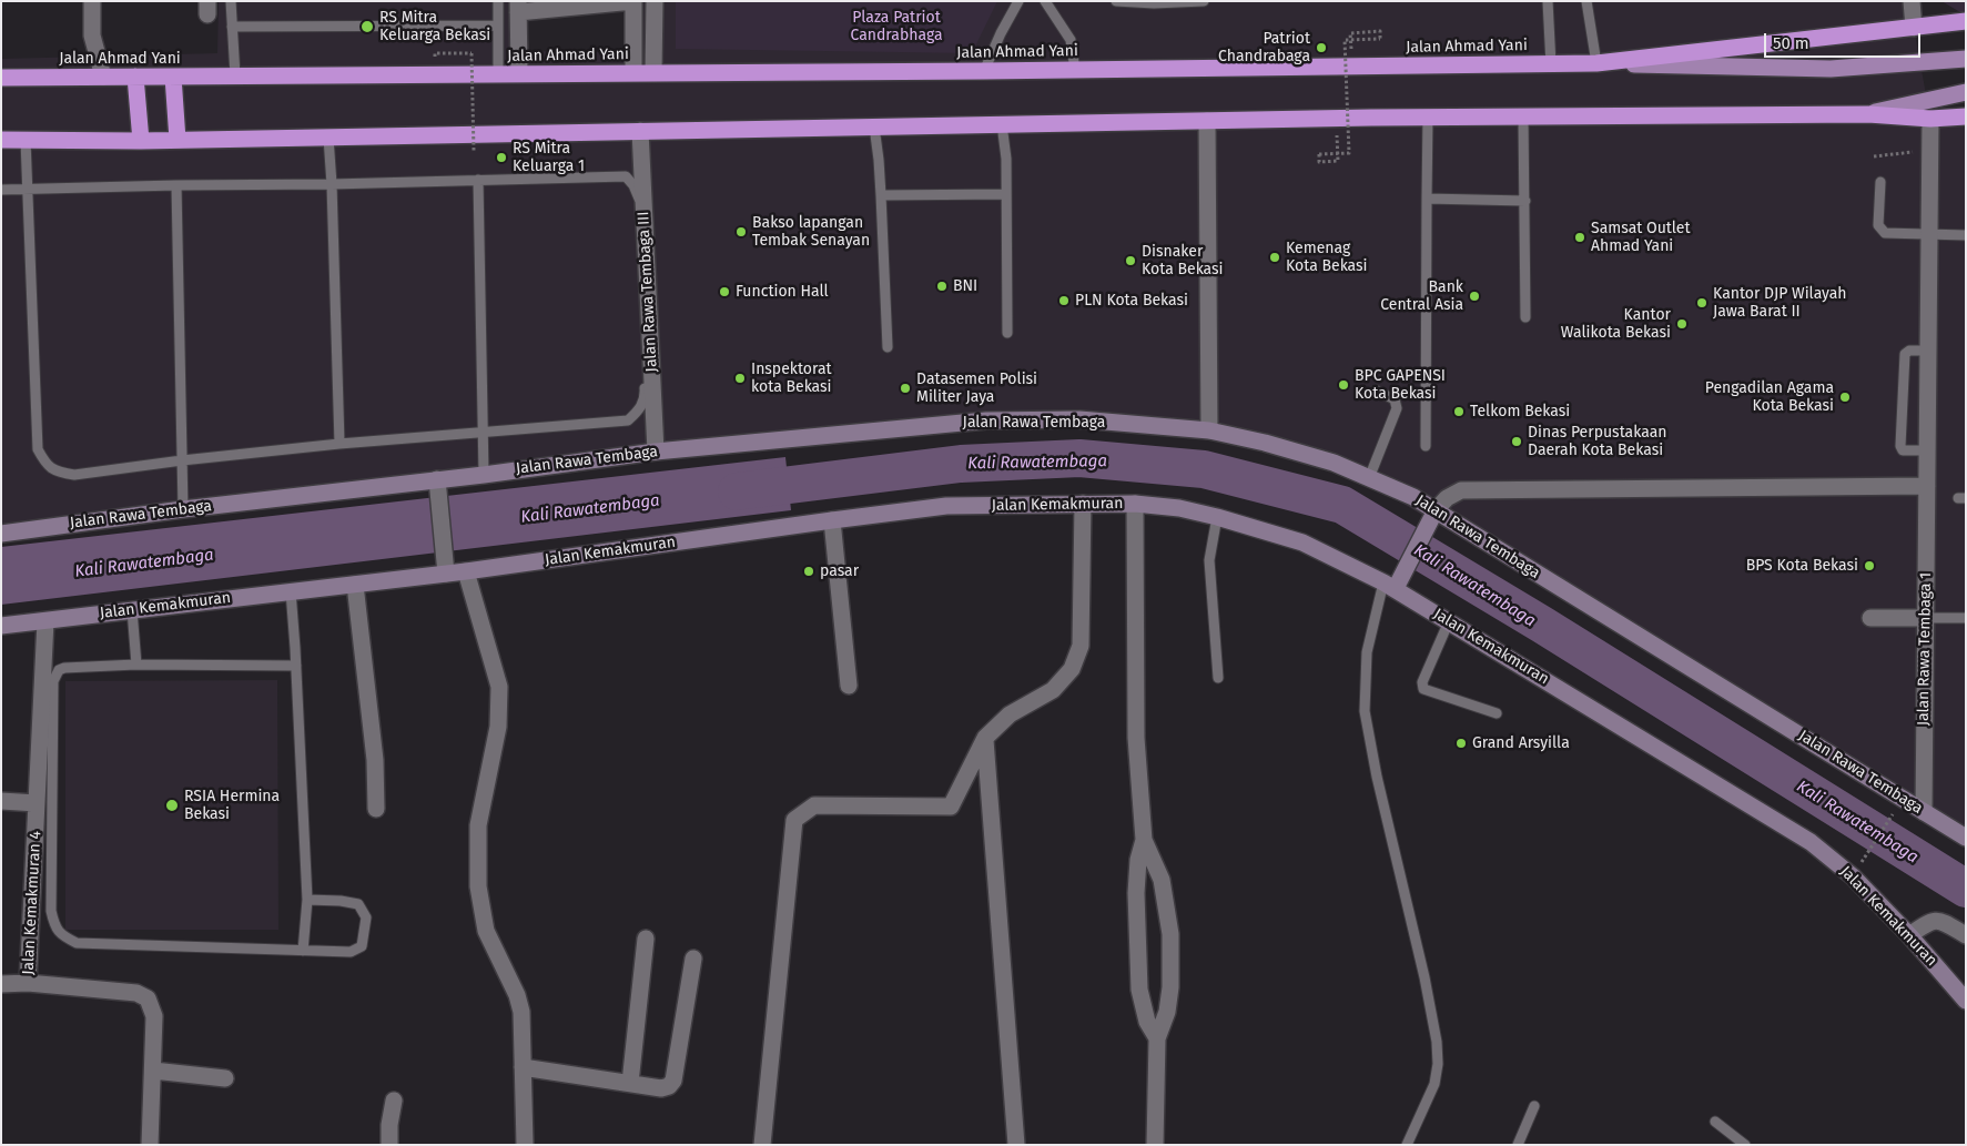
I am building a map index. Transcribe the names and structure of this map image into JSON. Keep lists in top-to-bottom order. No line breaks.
{"streets":{"highway":["Jalan Ahmad Yani"],"street":["Jalan Rawa Tembaga III","Jalan Rawa Tembaga","Jalan Kemakmuran","Jalan Rawa Tembaga 1","Jalan Kemakmuran 4"]},"crossings":[["Jalan Rawa Tembaga III","Jalan Rawa Tembaga"],["Jalan Rawa Tembaga","Jalan Rawa Tembaga 1"],["Jalan Kemakmuran","Jalan Kemakmuran 4"]],"water":["Kali Rawatembaga"],"parks":["Plaza Patriot Candrabhaga"],"places":["RS Mitra Keluarga Bekasi","Patriot Chandrabaga","RS Mitra Keluarga 1","Bakso lapangan Tembak Senayan","Samsat Outlet Ahmad Yani","Kemenag Kota Bekasi","Disnaker Kota Bekasi","BNI","Function Hall","Bank Central Asia","PLN Kota Bekasi","Kantor DJP Wilayah Jawa Barat II","Kantor Walikota Bekasi","Inspektorat kota Bekasi","BPC GAPENSI Kota Bekasi","Datasemen Polisi Militer Jaya","Pengadilan Agama Kota Bekasi","Telkom Bekasi","Dinas Perpustakaan Daerah Kota Bekasi","BPS Kota Bekasi","pasar","Grand Arsyilla","RSIA Hermina Bekasi"],"scale_bar":"50 m"}
